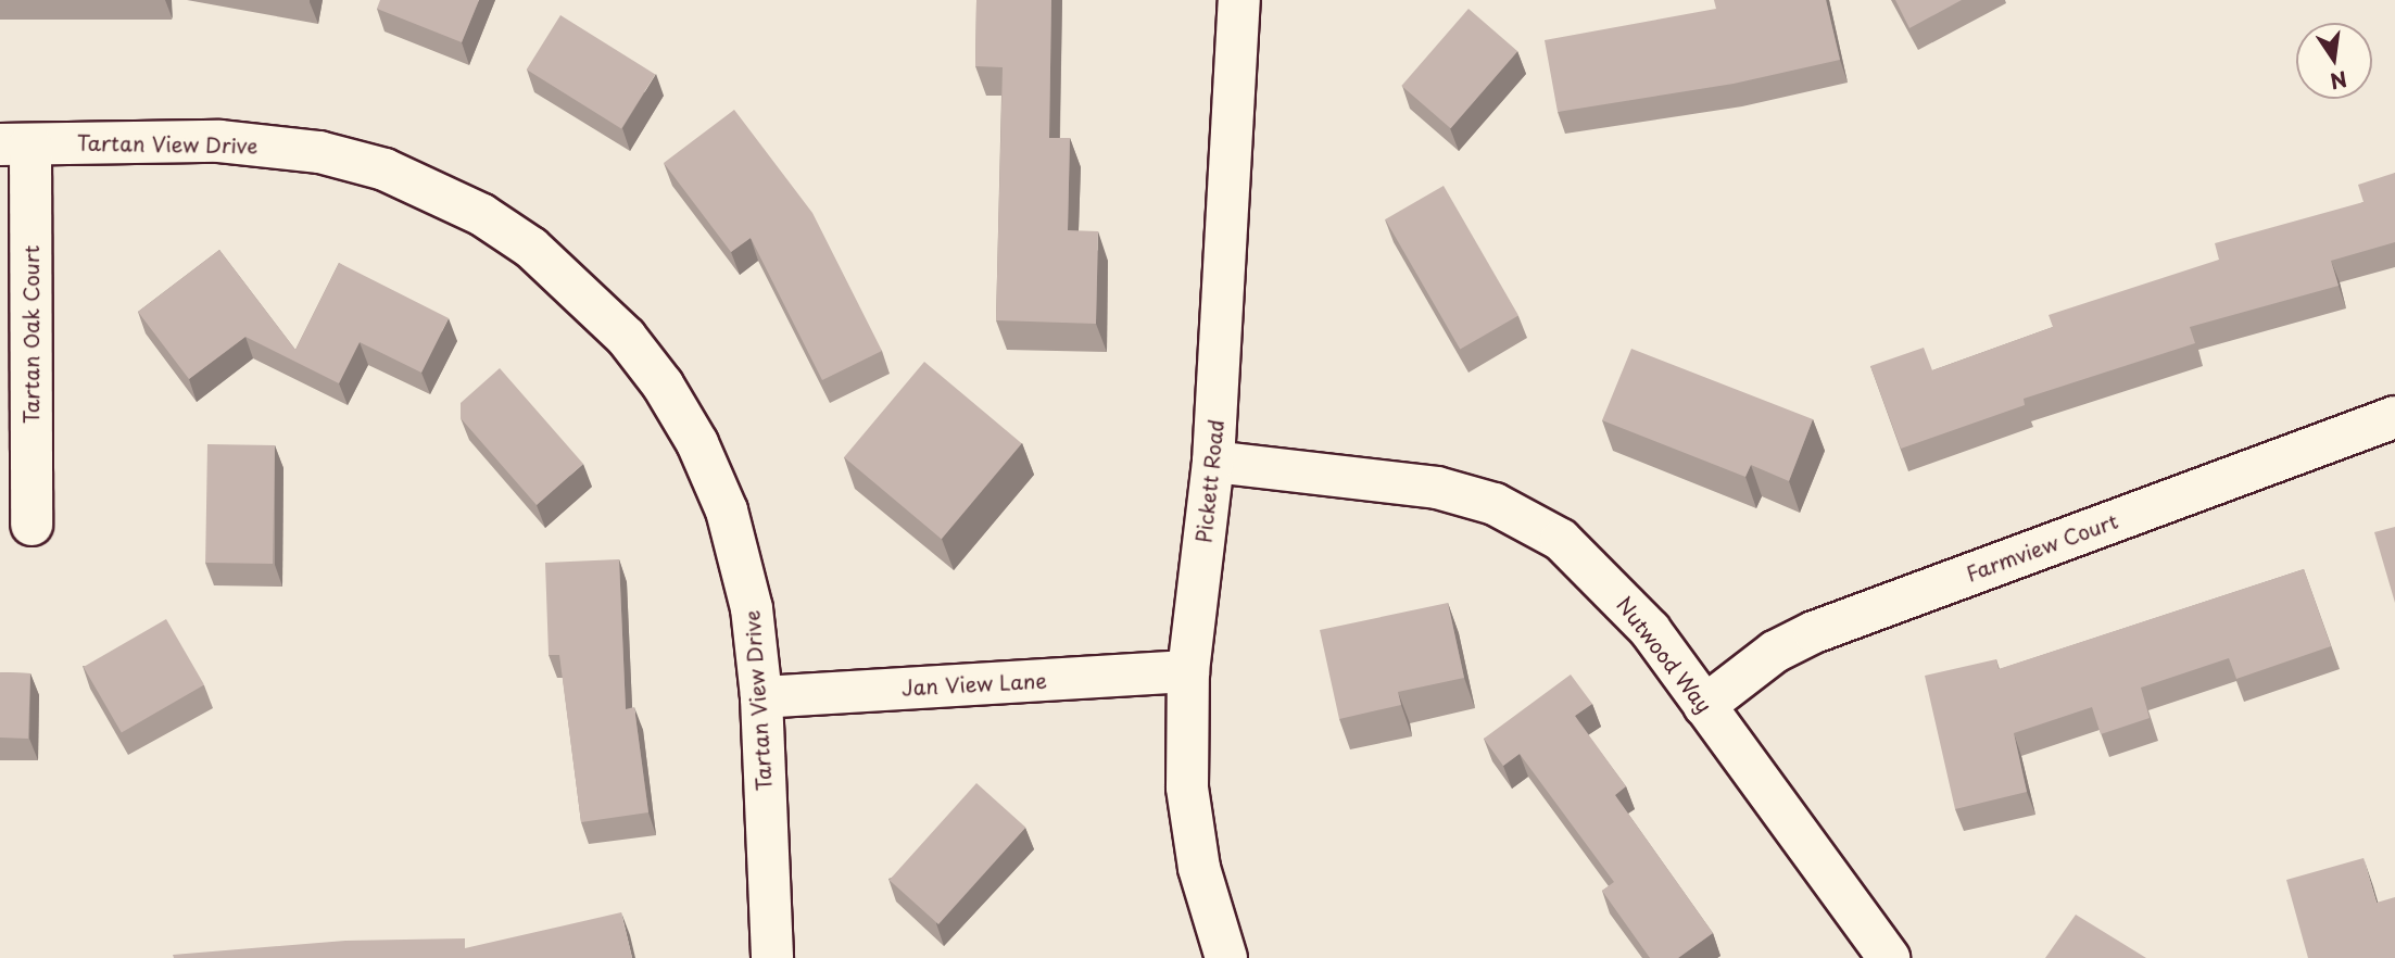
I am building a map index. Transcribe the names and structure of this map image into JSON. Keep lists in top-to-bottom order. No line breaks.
{"streets":{"street":["Tartan View Drive","Tartan Oak Court","Pickett Road","Farmview Court","Nutwood Way","Jan View Lane"]},"crossings":[["Tartan View Drive","Tartan Oak Court"],["Tartan View Drive","Jan View Lane"],["Pickett Road","Nutwood Way"],["Pickett Road","Jan View Lane"],["Farmview Court","Nutwood Way"]],"north":"bottom"}
